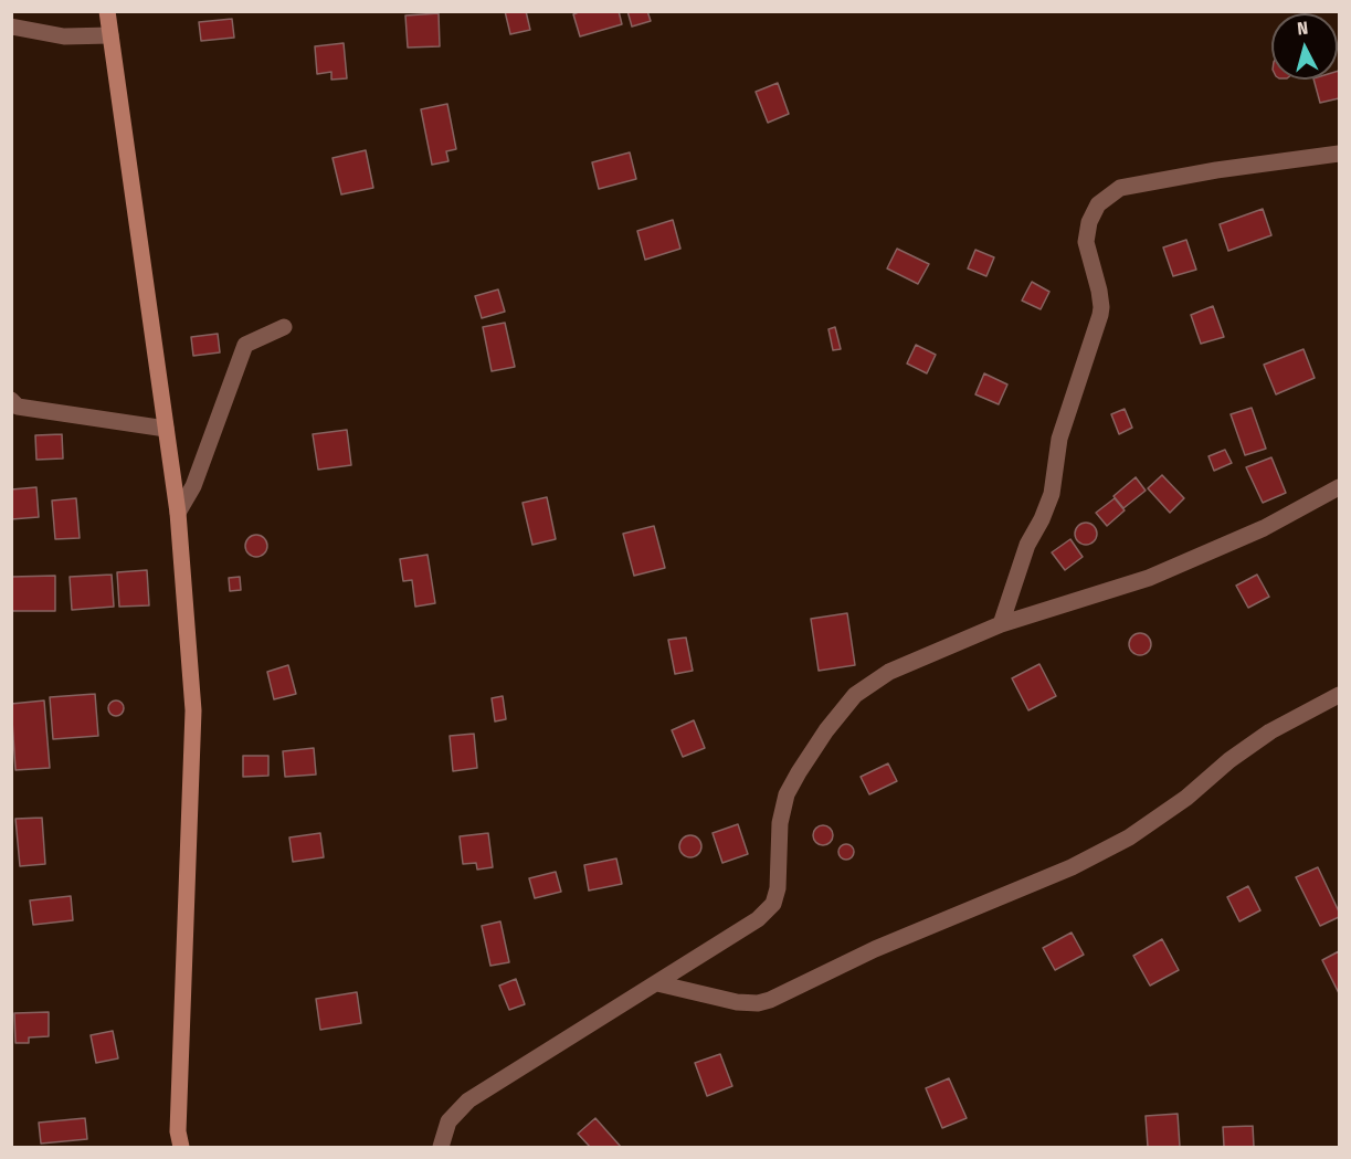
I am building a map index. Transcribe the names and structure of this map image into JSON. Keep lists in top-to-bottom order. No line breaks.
{"north":"top"}
